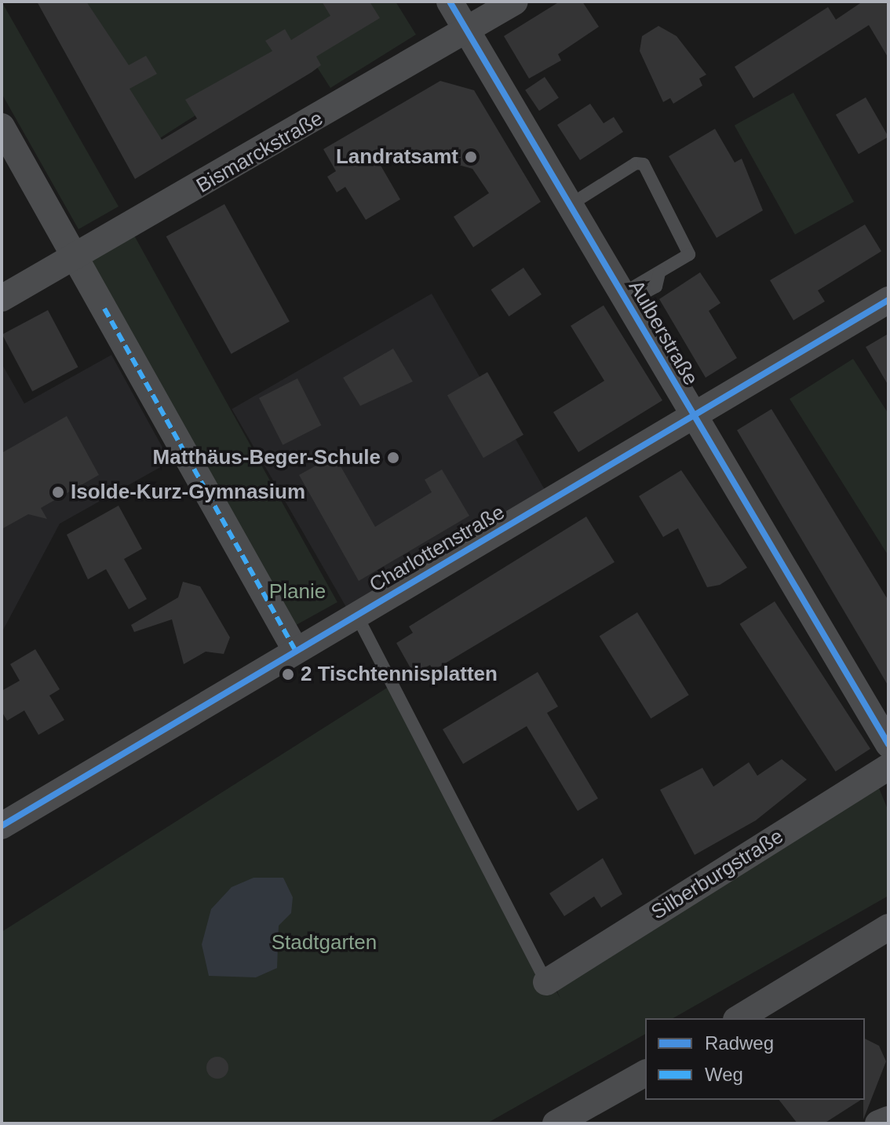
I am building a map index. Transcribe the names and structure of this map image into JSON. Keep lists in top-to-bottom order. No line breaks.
{"streets":{"street":["Bismarckstraße","Aulberstraße","Charlottenstraße","Silberburgstraße"]},"crossings":[["Bismarckstraße","Aulberstraße"],["Aulberstraße","Charlottenstraße"]],"parks":["Planie","Stadtgarten"],"places":["Landratsamt","Matthäus-Beger-Schule","Isolde-Kurz-Gymnasium","2 Tischtennisplatten"],"legend":["Radweg","Weg"]}
